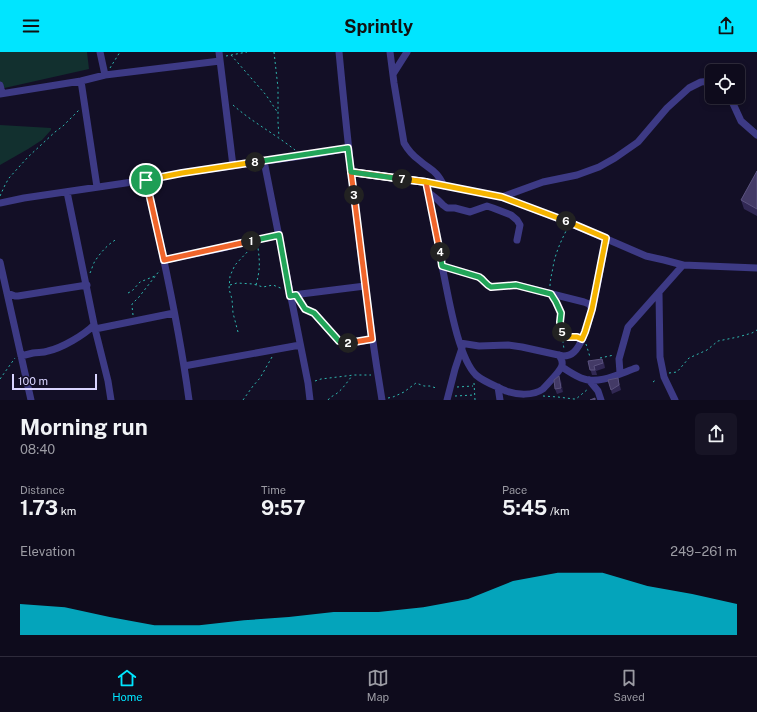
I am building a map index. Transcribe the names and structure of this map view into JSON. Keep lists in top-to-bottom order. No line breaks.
{"scale_bar":"100 m","page":{"header":"Sprintly","pins":["8","7","3","6","1","4","5","2"],"scale":"100 m","heading":["Morning run","08:40"],"stats":[["Distance","1.73 km"],["Time","9:57"],["Pace","5:45 /km"]],"chart":["Elevation","249–261 m"],"tabs":["Home","Map","Saved"]}}
